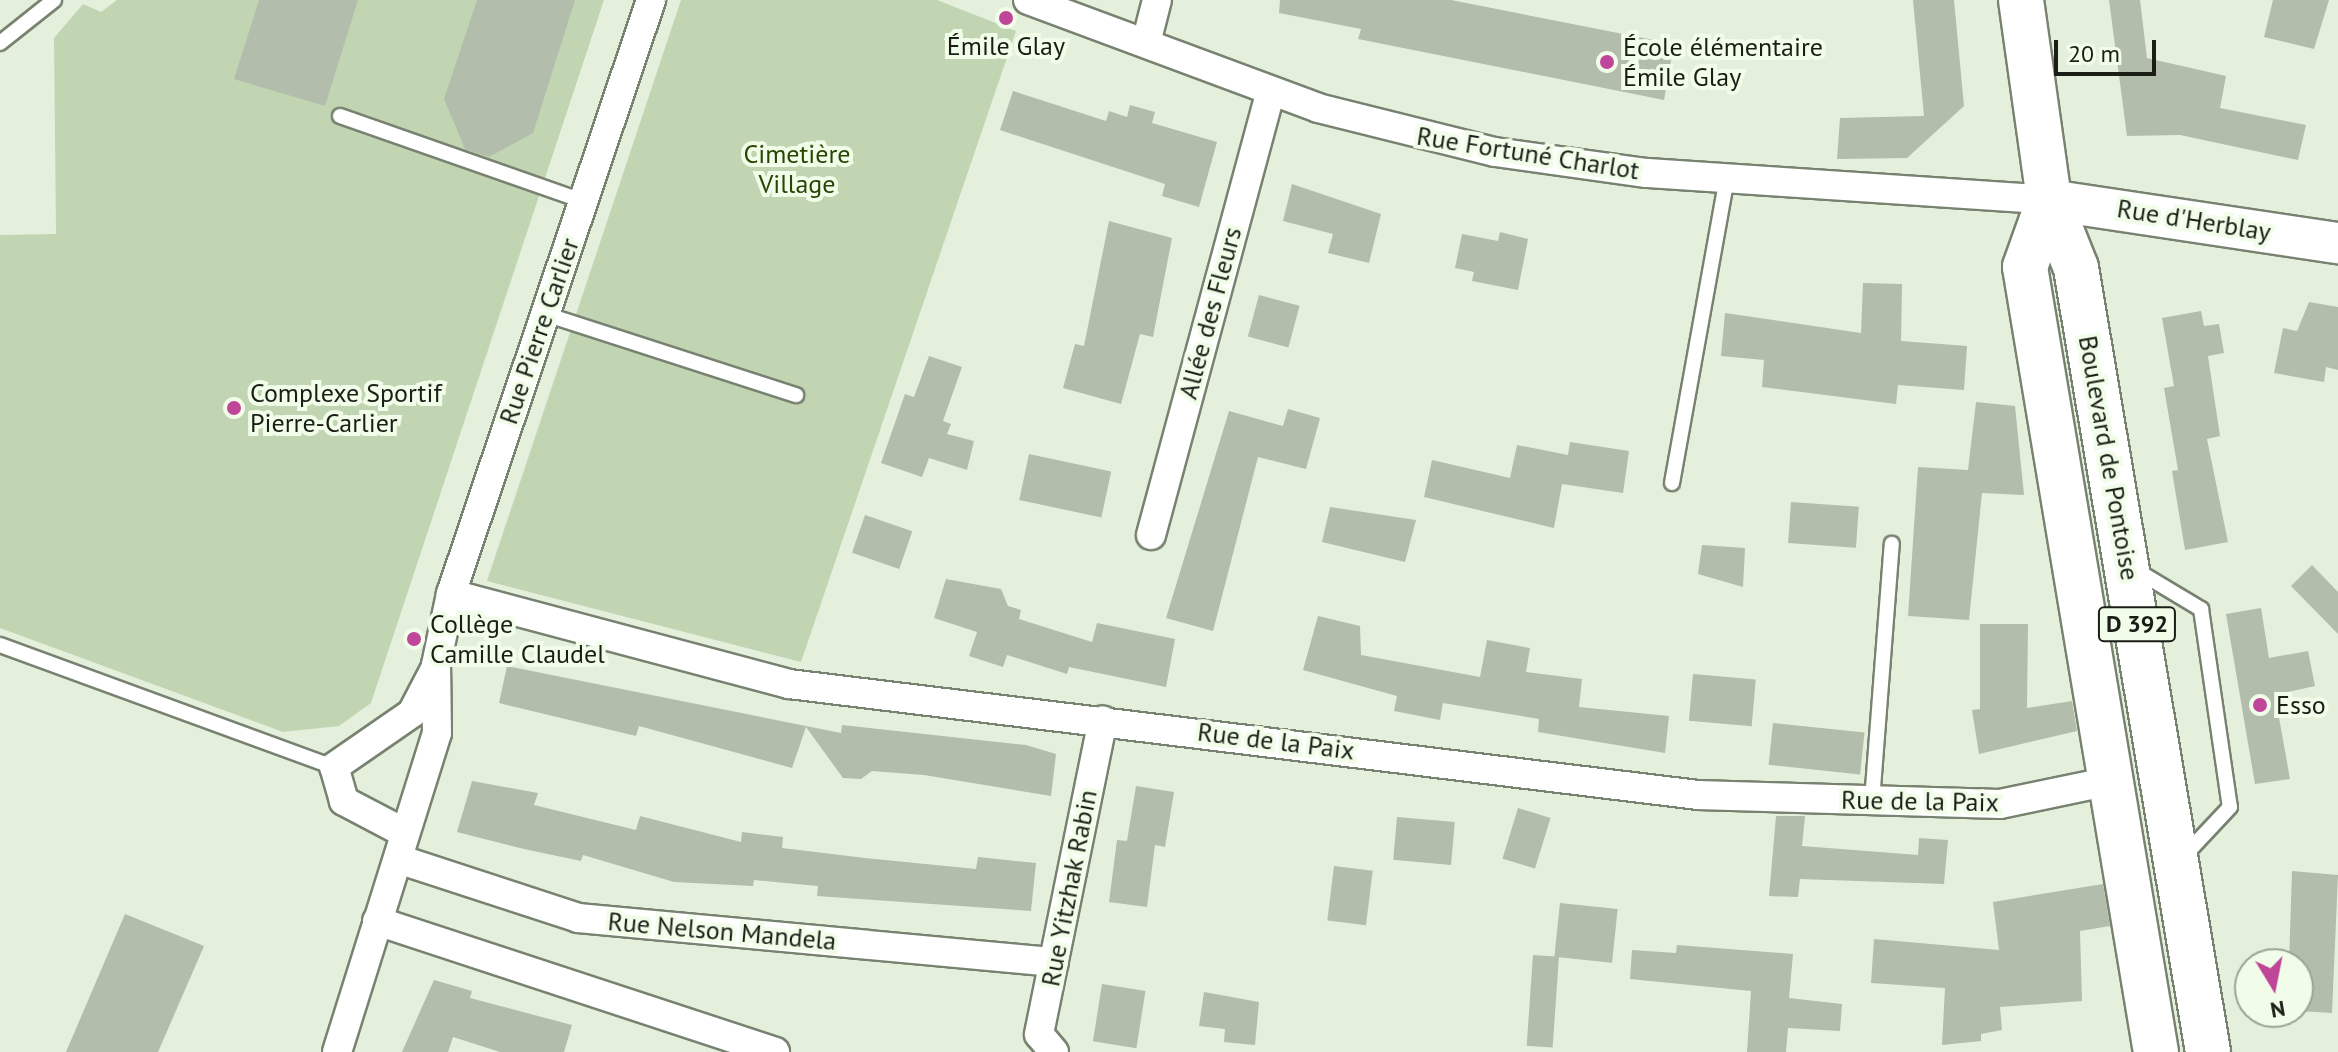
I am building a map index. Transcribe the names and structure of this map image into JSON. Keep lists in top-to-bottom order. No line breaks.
{"streets":{"main road":["Rue d'Herblay","Boulevard de Pontoise","D 392"],"street":["Rue Fortuné Charlot","Allée des Fleurs","Rue Pierre Carlier","Rue de la Paix","Rue Yitzhak Rabin","Rue Nelson Mandela"]},"crossings":[["Rue Fortuné Charlot","Rue d'Herblay"],["Rue Fortuné Charlot","Allée des Fleurs"],["Rue Fortuné Charlot","Boulevard de Pontoise"],["Rue d'Herblay","Boulevard de Pontoise"],["Rue Pierre Carlier","Rue de la Paix"],["Rue Pierre Carlier","Rue Nelson Mandela"],["Boulevard de Pontoise","Rue de la Paix"],["Rue de la Paix","Rue Yitzhak Rabin"],["Rue Yitzhak Rabin","Rue Nelson Mandela"]],"parks":["Cimetière Village"],"places":["Émile Glay","École élémentaire Émile Glay","Complexe Sportif Pierre-Carlier","Collège Camille Claudel","Esso"],"scale_bar":"20 m","north":"bottom"}
